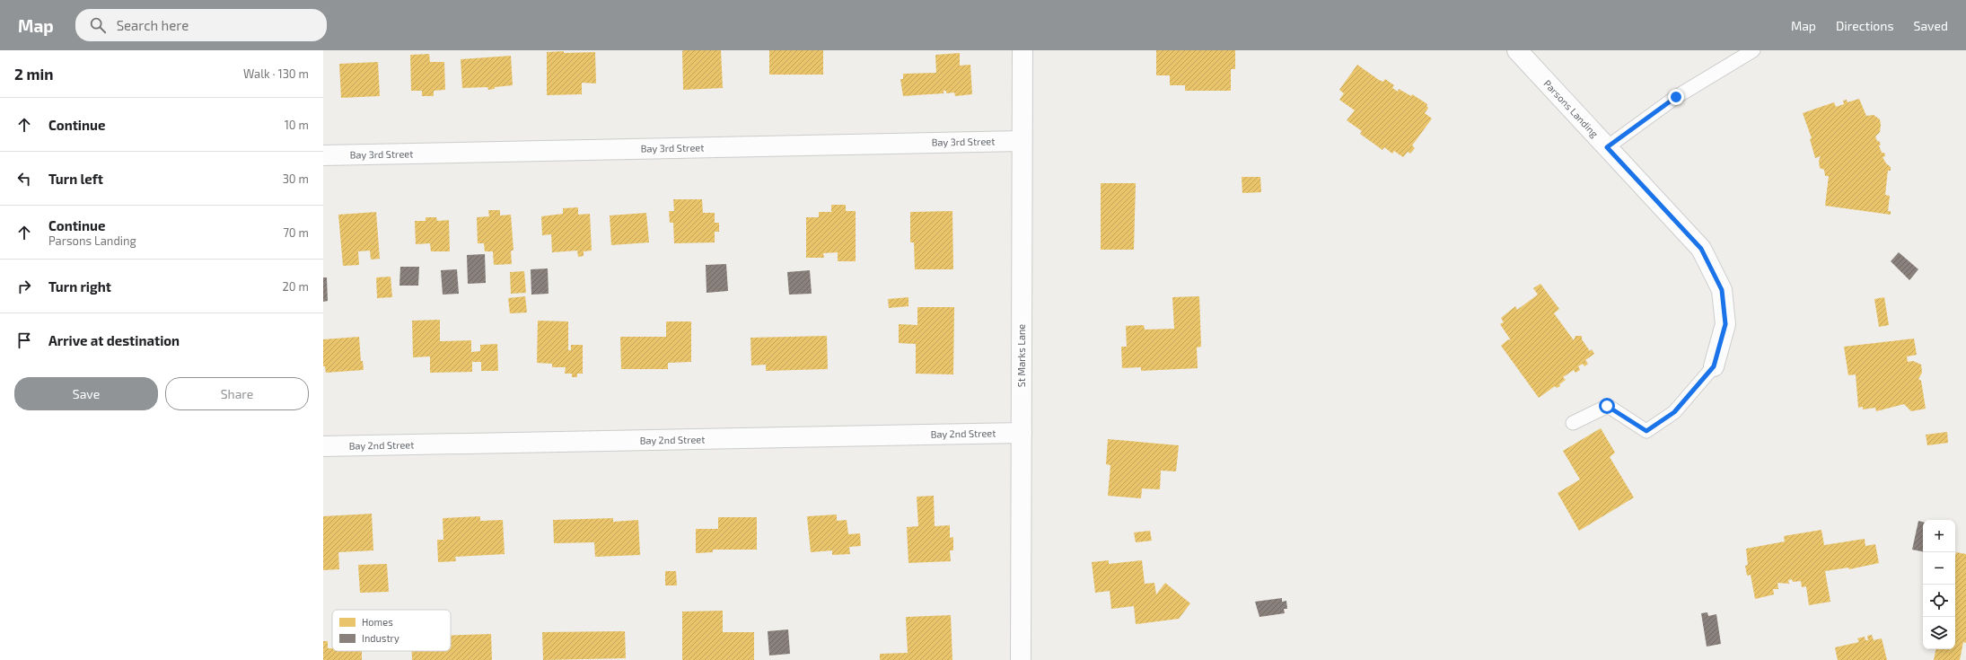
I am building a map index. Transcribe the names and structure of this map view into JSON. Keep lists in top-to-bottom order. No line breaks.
{"streets":{"street":["Parsons Landing","Bay 3rd Street","St Marks Lane","Bay 2nd Street"]},"crossings":[["Bay 3rd Street","St Marks Lane"],["St Marks Lane","Bay 2nd Street"]],"legend":["Homes","Industry"],"page":{"header":"Map","search":"Search here","nav":["Map","Directions","Saved"],"heading":["2 min","Walk · 130 m"],"list":[["Continue","10 m"],["Turn left","30 m"],["Continue","Parsons Landing","70 m"],["Turn right","20 m"],"Arrive at destination"],"buttons":["Save","Share"],"map_buttons":["+","−"]}}
